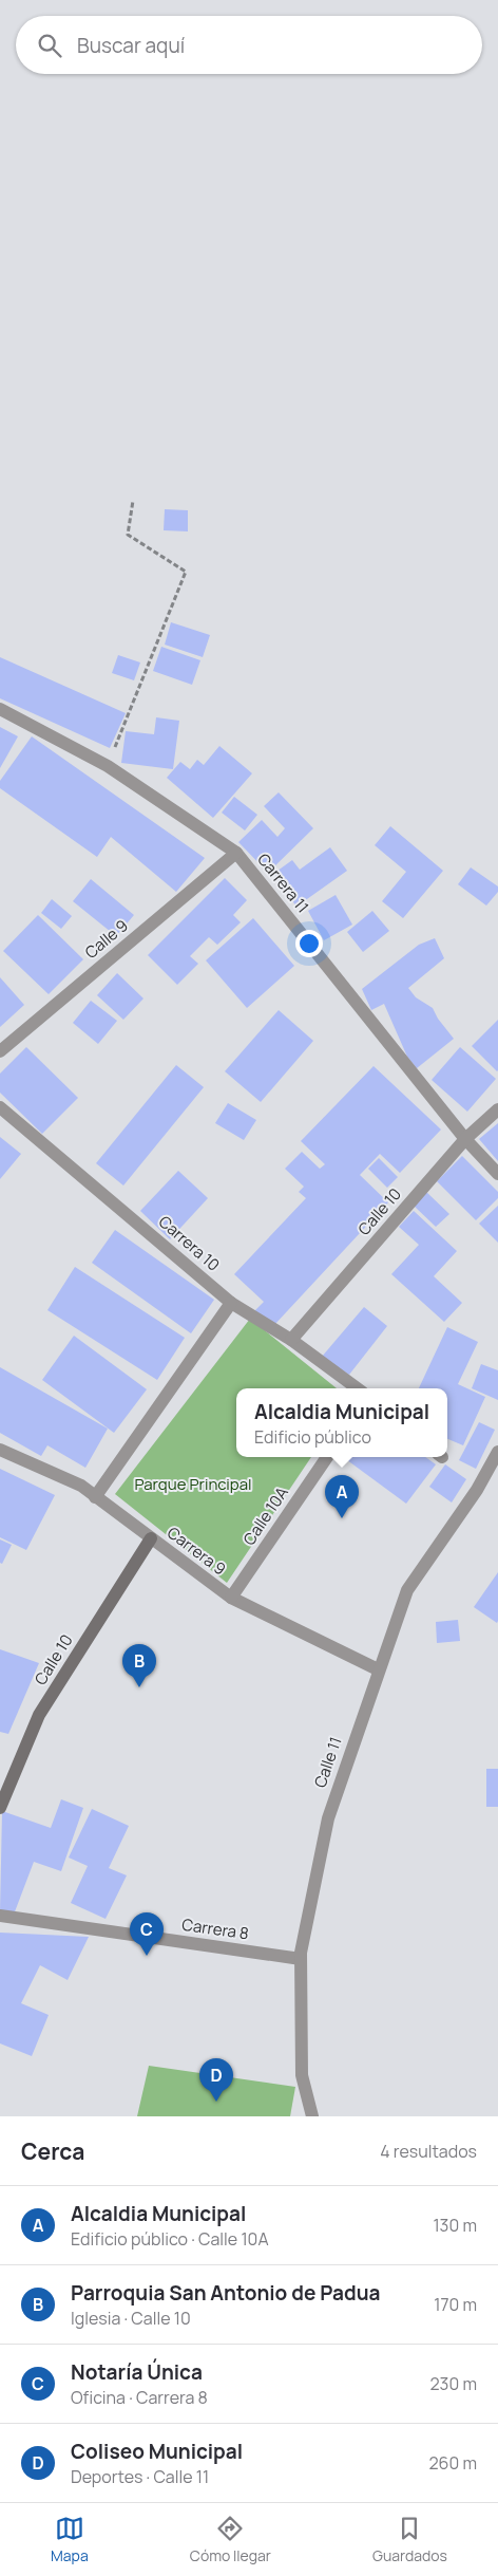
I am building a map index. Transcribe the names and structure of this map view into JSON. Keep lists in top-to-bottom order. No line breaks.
{"streets":{"street":["Carrera 11","Calle 9","Calle 10","Carrera 10","Calle 10A","Carrera 9","Calle 11","Carrera 8"]},"crossings":[["Carrera 11","Calle 9"],["Carrera 11","Calle 10"],["Calle 10","Carrera 10"],["Calle 10","Carrera 9"],["Calle 10A","Carrera 9"],["Carrera 9","Calle 11"],["Calle 11","Carrera 8"]],"parks":["Parque Principal"],"page":{"search":"Buscar aquí","popup":["Alcaldia Municipal","Edificio público"],"pins":["A","B","C","D"],"heading":["Cerca","4 resultados"],"list":[{"mark":"A","name":"Alcaldia Municipal","note":"Edificio público · Calle 10A","value":"130 m"},{"mark":"B","name":"Parroquia San Antonio de Padua","note":"Iglesia · Calle 10","value":"170 m"},{"mark":"C","name":"Notaría Única","note":"Oficina · Carrera 8","value":"230 m"},{"mark":"D","name":"Coliseo Municipal","note":"Deportes · Calle 11","value":"260 m"}],"nav":["Mapa","Cómo llegar","Guardados"]}}
